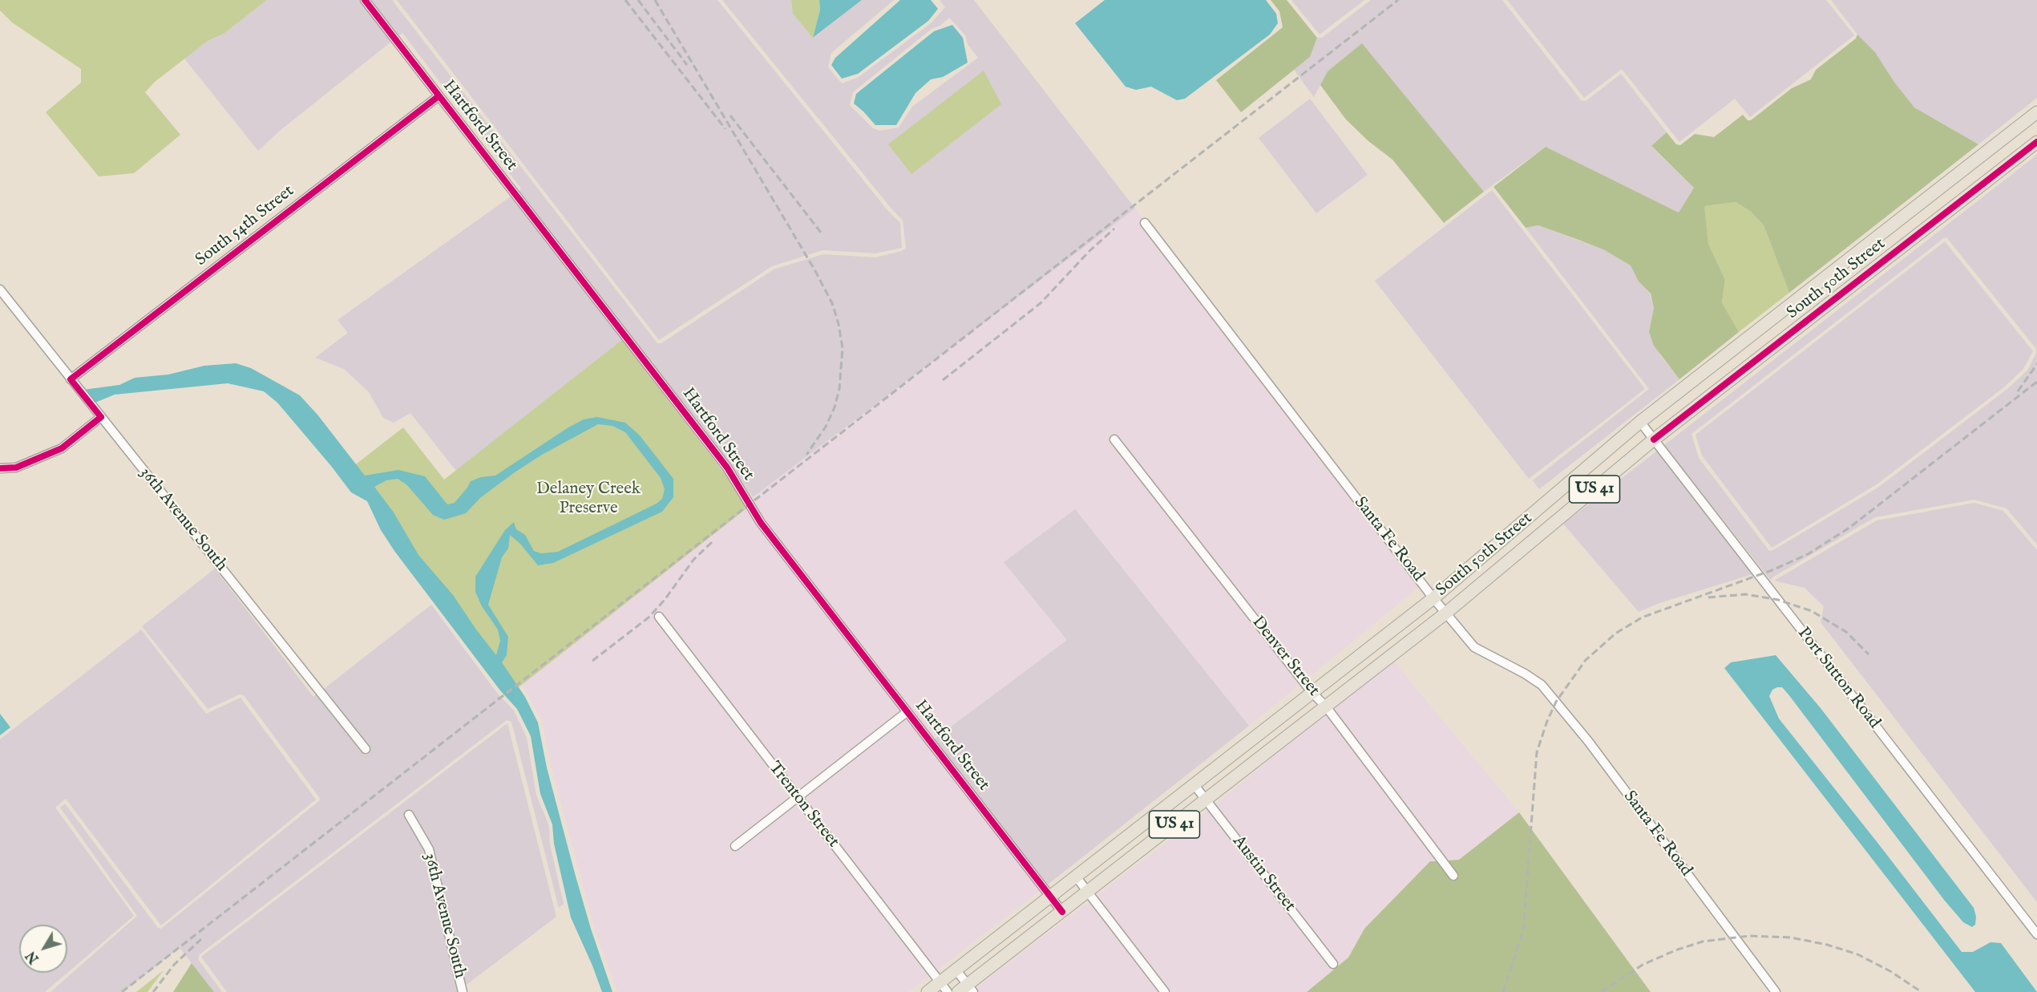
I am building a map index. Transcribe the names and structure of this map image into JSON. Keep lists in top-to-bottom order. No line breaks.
{"streets":{"main road":["South 50th Street","US 41"],"street":["Hartford Street","South 54th Street","36th Avenue South","Santa Fe Road","Denver Street","Port Sutton Road","Trenton Street","Austin Street"]},"crossings":[["Hartford Street","South 54th Street"],["Hartford Street","South 50th Street"],["South 54th Street","36th Avenue South"],["South 50th Street","Santa Fe Road"],["South 50th Street","Denver Street"],["South 50th Street","Port Sutton Road"],["South 50th Street","Trenton Street"],["South 50th Street","Austin Street"]],"parks":["Delaney Creek Preserve"],"north":"bottom left"}
